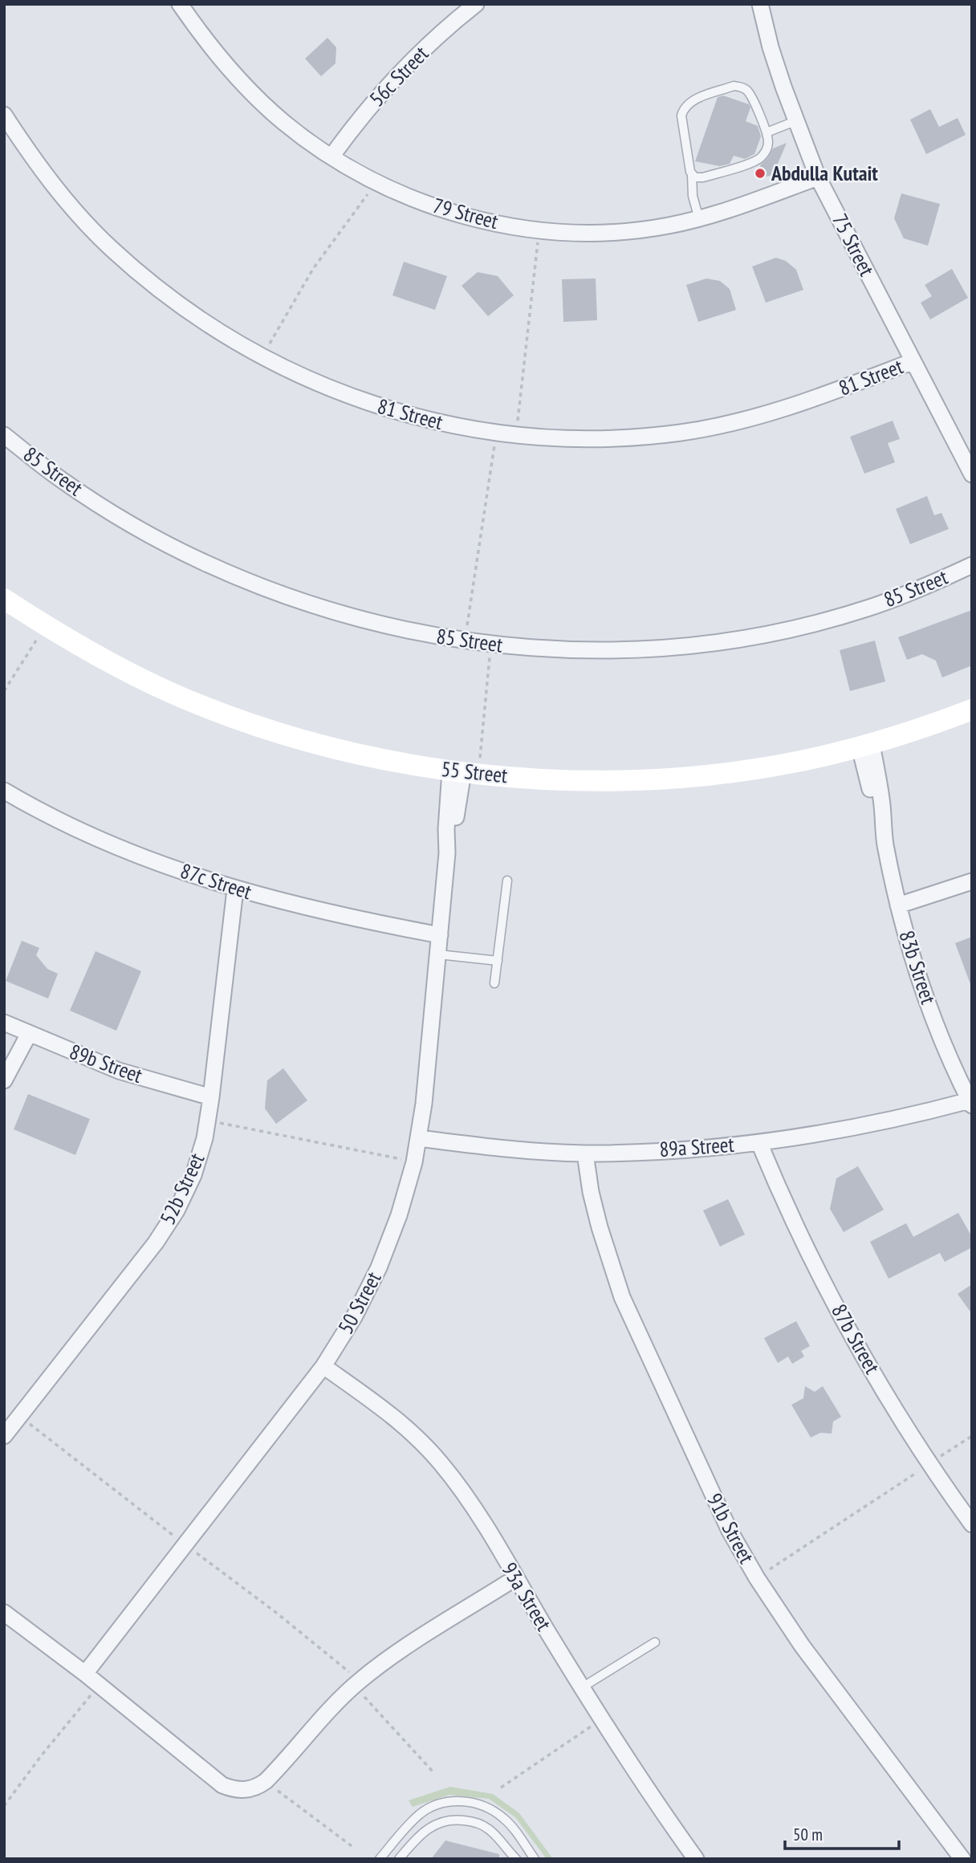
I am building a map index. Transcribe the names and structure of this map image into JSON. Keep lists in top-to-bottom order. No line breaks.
{"streets":{"street":["56c Street","79 Street","75 Street","81 Street","85 Street","55 Street","87c Street","83b Street","89b Street","89a Street","52b Street","50 Street","87b Street","91b Street","93a Street"]},"crossings":[["56c Street","79 Street"],["79 Street","75 Street"],["75 Street","81 Street"],["55 Street","83b Street"],["55 Street","50 Street"],["87c Street","52b Street"],["87c Street","50 Street"],["83b Street","89a Street"],["89b Street","52b Street"],["89a Street","50 Street"],["89a Street","87b Street"],["89a Street","91b Street"],["50 Street","93a Street"]],"places":["Abdulla Kutait"],"scale_bar":"50 m"}
